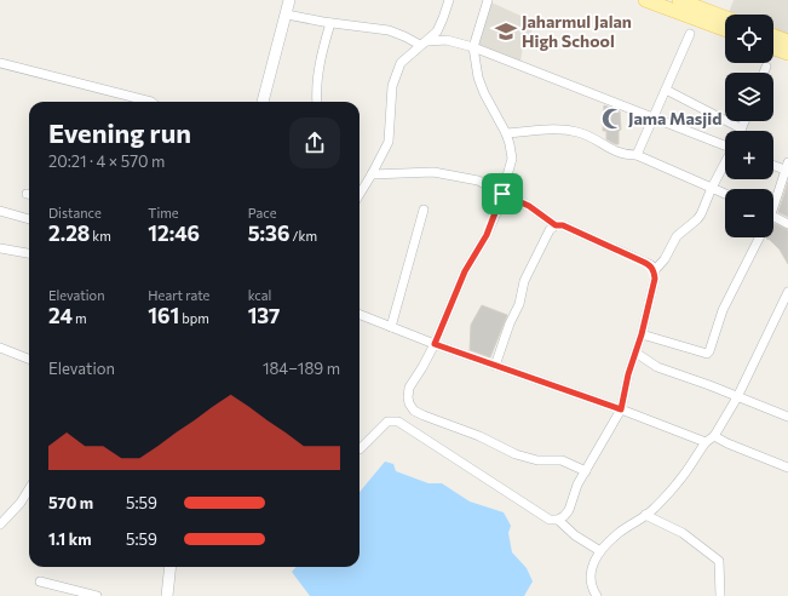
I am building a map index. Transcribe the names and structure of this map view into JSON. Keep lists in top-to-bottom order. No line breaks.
{"places":{"school or university":["Jaharmul Jalan High School"],"mosque":["Jama Masjid"]},"page":{"map_buttons":["+","−"],"heading":["Evening run","20:21 · 4 × 570 m"],"stats":[["Distance","2.28 km"],["Time","12:46"],["Pace","5:36 /km"],["Elevation","24 m"],["Heart rate","161 bpm"],["kcal","137"]],"chart":["Elevation","184–189 m"],"list":[{"name":"570 m","note":"5:59"},{"name":"1.1 km","note":"5:59"}]}}
